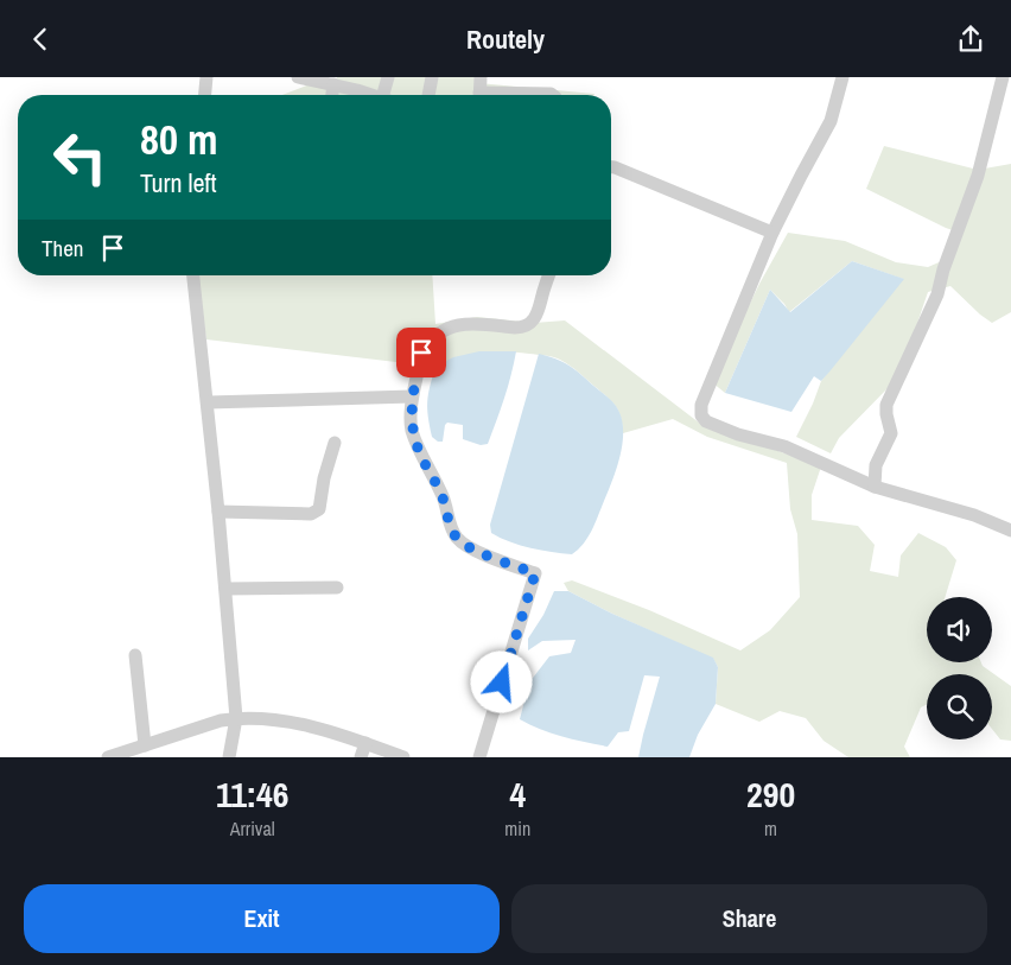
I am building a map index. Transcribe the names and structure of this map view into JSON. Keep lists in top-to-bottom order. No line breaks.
{"page":{"header":"Routely","turn":["80 m","Turn left"],"then":"Then","eta":["11:46","Arrival","4","min","290","m"],"buttons":["Exit","Share"]}}
